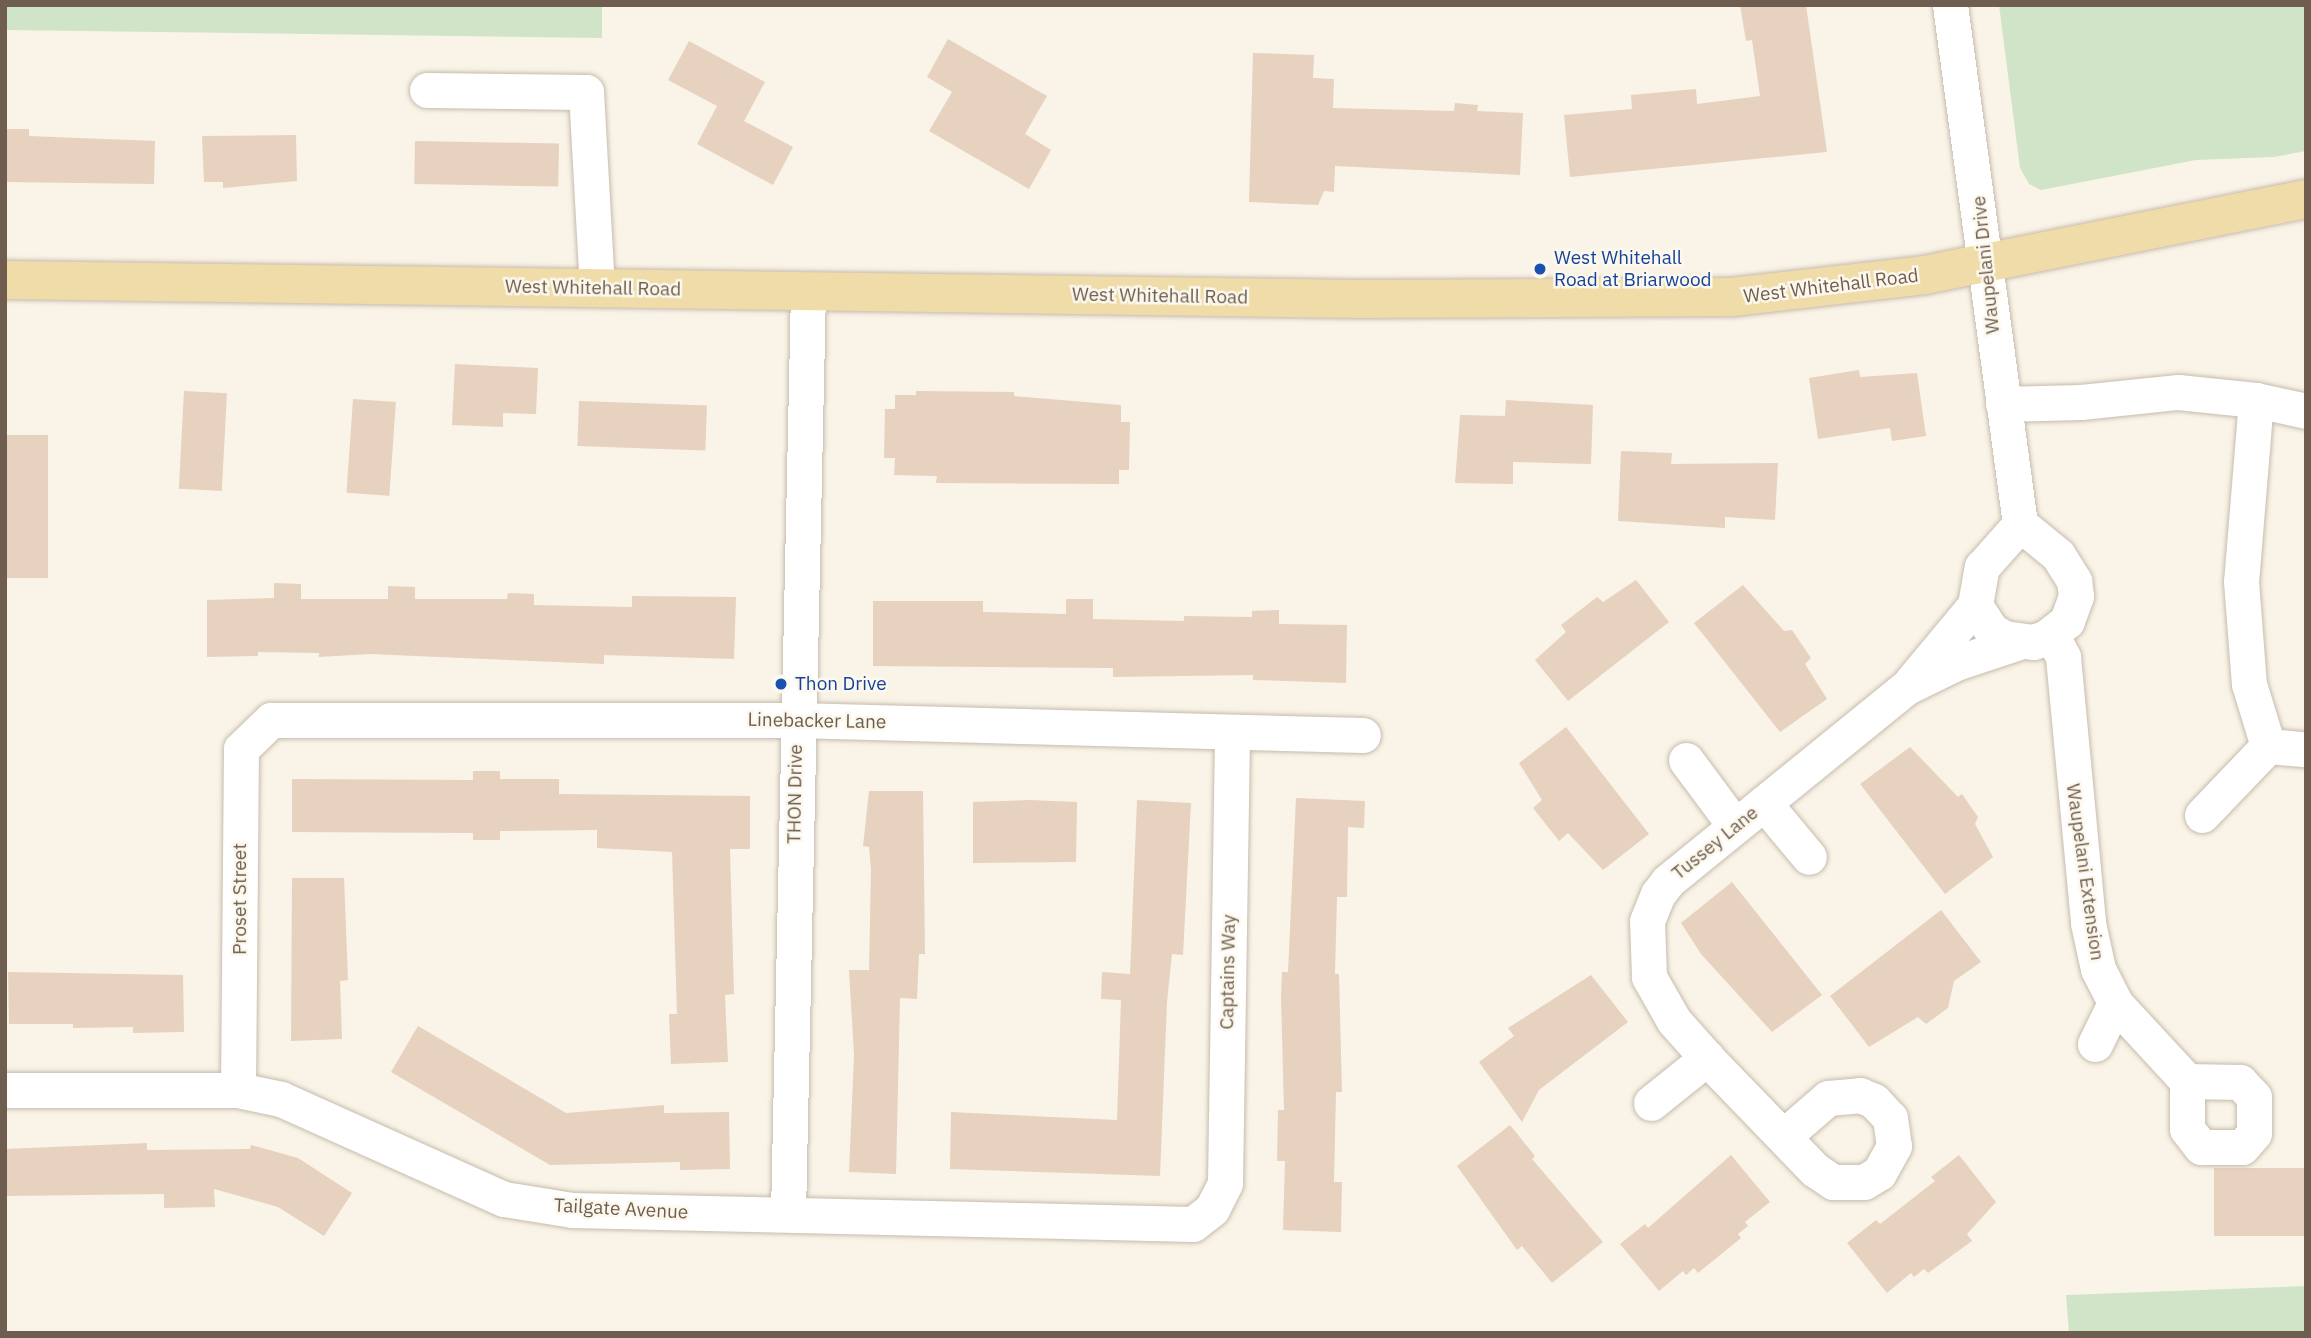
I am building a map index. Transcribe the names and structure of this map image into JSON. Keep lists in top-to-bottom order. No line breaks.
{"streets":{"main road":["West Whitehall Road"],"street":["Waupelani Drive","Linebacker Lane","THON Drive","Tussey Lane","Waupelani Extension","Proset Street","Captains Way","Tailgate Avenue"]},"crossings":[["Waupelani Drive","West Whitehall Road"],["Waupelani Drive","Tussey Lane"],["Waupelani Drive","Waupelani Extension"],["West Whitehall Road","THON Drive"],["Linebacker Lane","THON Drive"],["Linebacker Lane","Proset Street"],["Linebacker Lane","Captains Way"],["THON Drive","Tailgate Avenue"],["Tussey Lane","Waupelani Extension"],["Proset Street","Tailgate Avenue"],["Captains Way","Tailgate Avenue"]],"places":["West Whitehall Road at Briarwood","Thon Drive"]}
